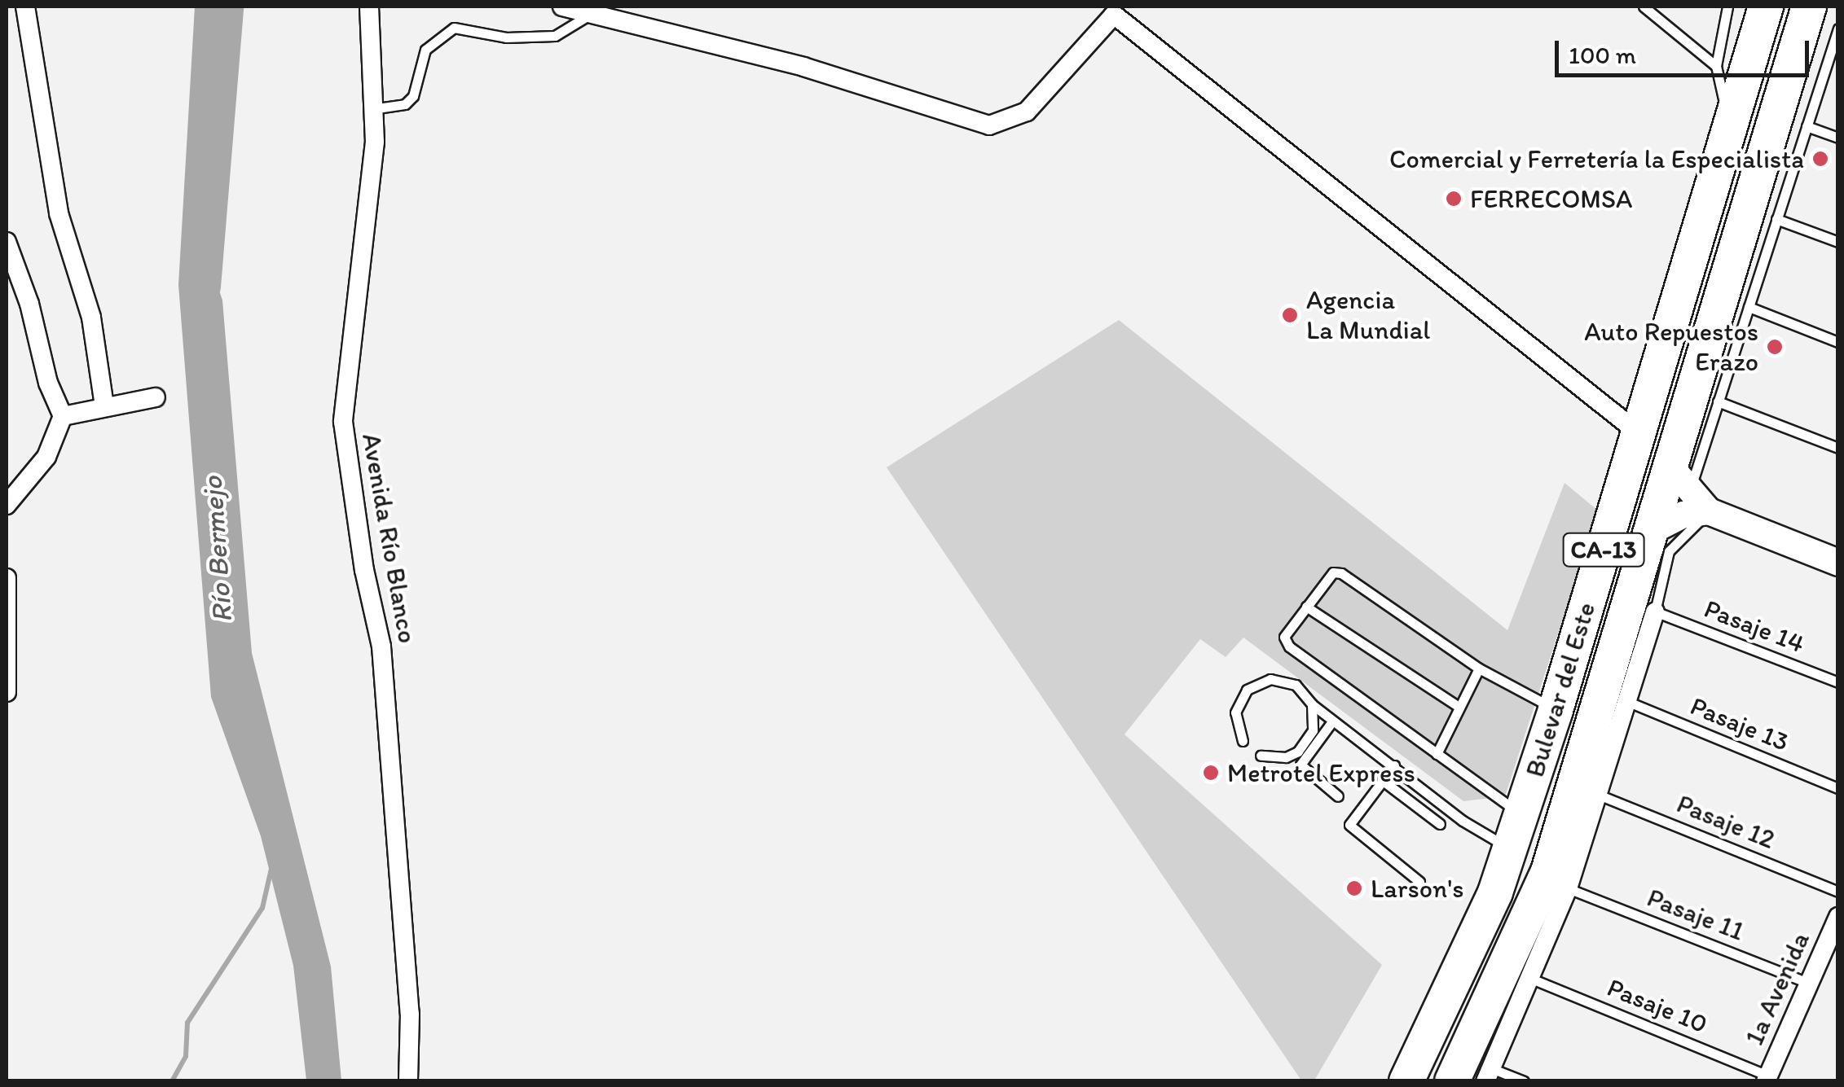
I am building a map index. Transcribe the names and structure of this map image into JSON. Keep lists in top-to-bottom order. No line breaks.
{"streets":{"highway":["CA-13","Bulevar del Este"],"street":["Avenida Río Blanco","1a Avenida"],"lane":["Pasaje 14","Pasaje 13","Pasaje 12","Pasaje 11","Pasaje 10"]},"crossings":[["Pasaje 11","1a Avenida"],["1a Avenida","Pasaje 10"]],"water":["Río Bermejo"],"places":["Comercial y Ferretería la Especialista","FERRECOMSA","Agencia La Mundial","Auto Repuestos Erazo","Metrotel Express","Larson's"],"scale_bar":"100 m"}
